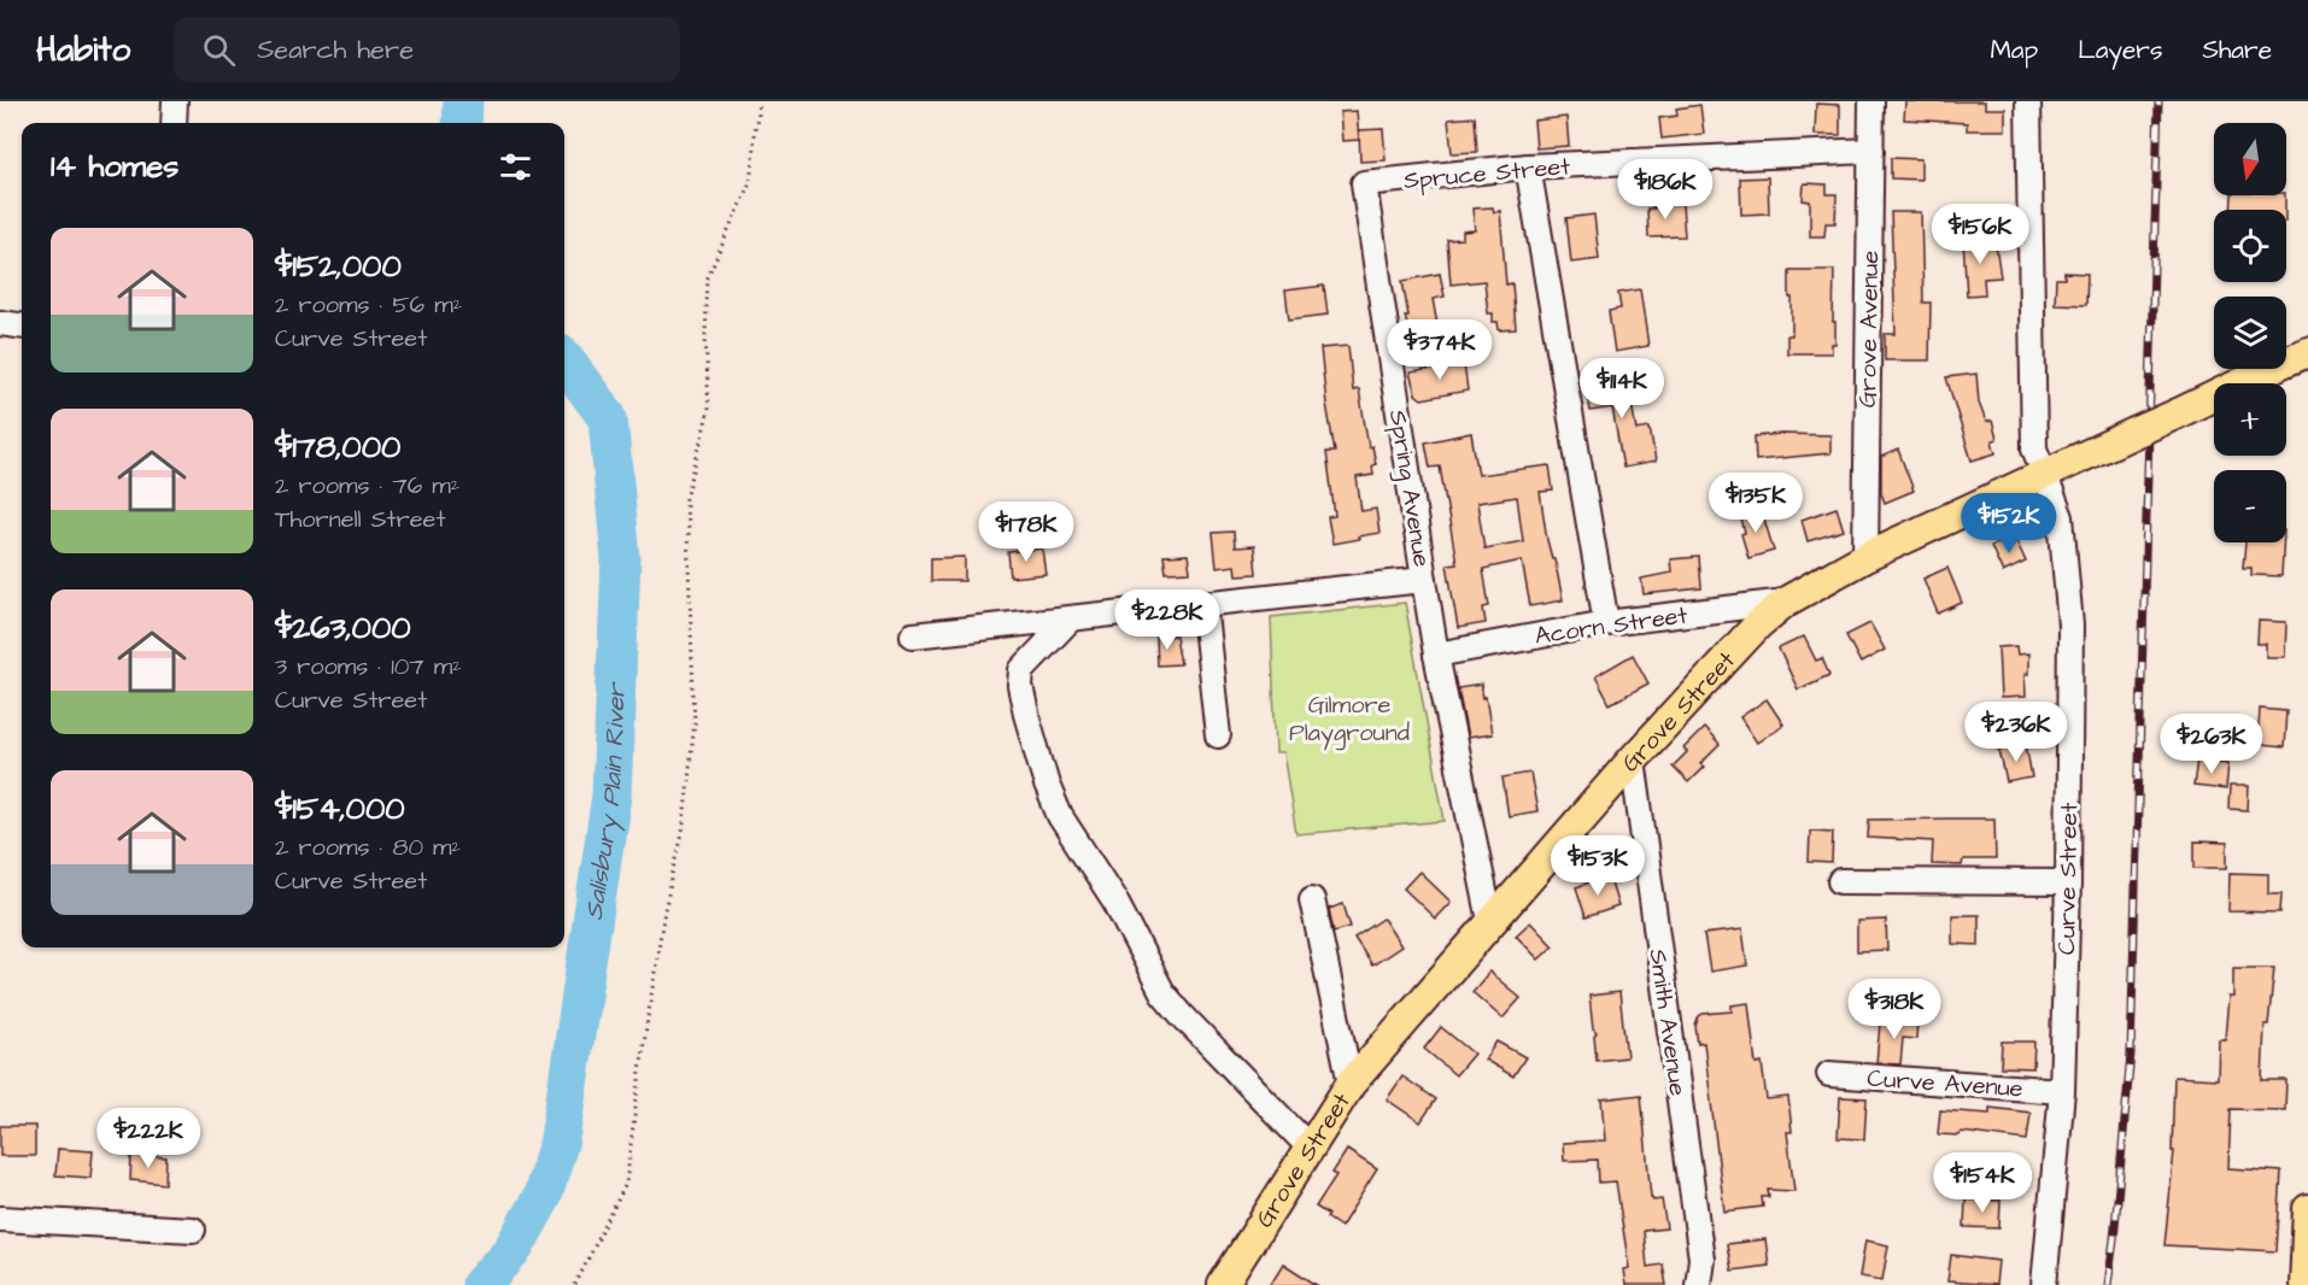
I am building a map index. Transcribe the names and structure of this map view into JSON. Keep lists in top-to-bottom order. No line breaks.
{"streets":{"main road":["Grove Street"],"street":["Spruce Street","Grove Avenue","Spring Avenue","Acorn Street","Curve Street","Smith Avenue","Curve Avenue"]},"crossings":[["Spruce Street","Grove Avenue"],["Spruce Street","Spring Avenue"],["Grove Avenue","Grove Street"],["Spring Avenue","Acorn Street"],["Spring Avenue","Grove Street"],["Acorn Street","Grove Street"],["Grove Street","Curve Street"],["Grove Street","Smith Avenue"],["Curve Street","Curve Avenue"]],"water":["Salisbury Plain River"],"parks":["Gilmore Playground"],"north":"bottom","page":{"header":"Habito","search":"Search here","nav":["Map","Layers","Share"],"map_buttons":["+","−"],"heading":"14 homes","price":["$186K","$156K","$374K","$114K","$135K","$152K","$178K","$228K","$236K","$263K","$153K","$318K","$222K","$154K"],"list":[{"name":"$152,000","note":"2 rooms · 56 m² · Curve Street"},{"name":"$178,000","note":"2 rooms · 76 m² · Thornell Street"},{"name":"$263,000","note":"3 rooms · 107 m² · Curve Street"},{"name":"$154,000","note":"2 rooms · 80 m² · Curve Street"}]}}
